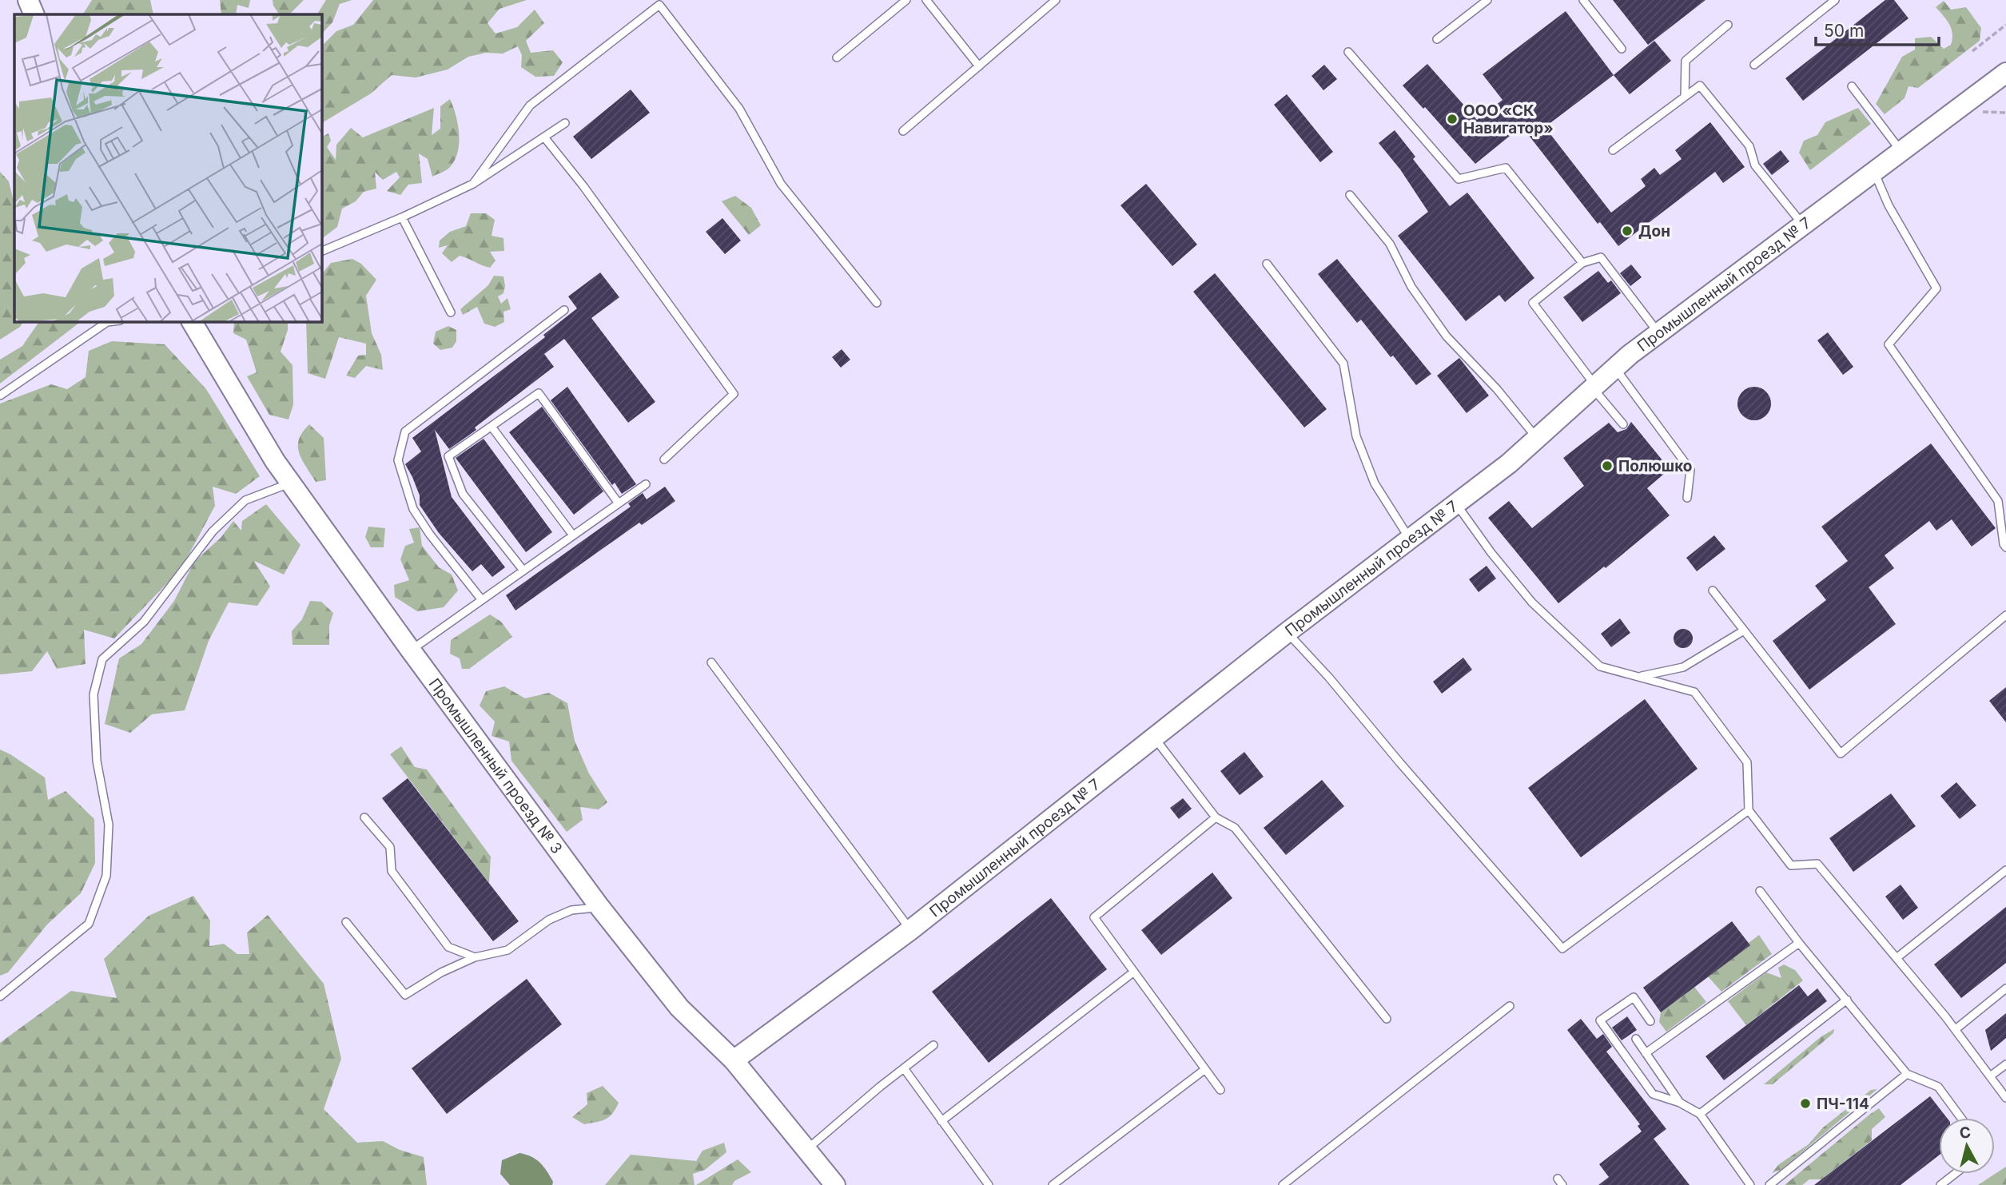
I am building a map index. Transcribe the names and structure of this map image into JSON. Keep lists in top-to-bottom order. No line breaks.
{"streets":{"street":["Промышленный проезд № 7","Промышленный проезд № 3"]},"crossings":[["Промышленный проезд № 7","Промышленный проезд № 3"]],"places":["ООО «СК Навигатор»","Дон","Полюшко","ПЧ-114"],"scale_bar":"50 m","north":"top"}
